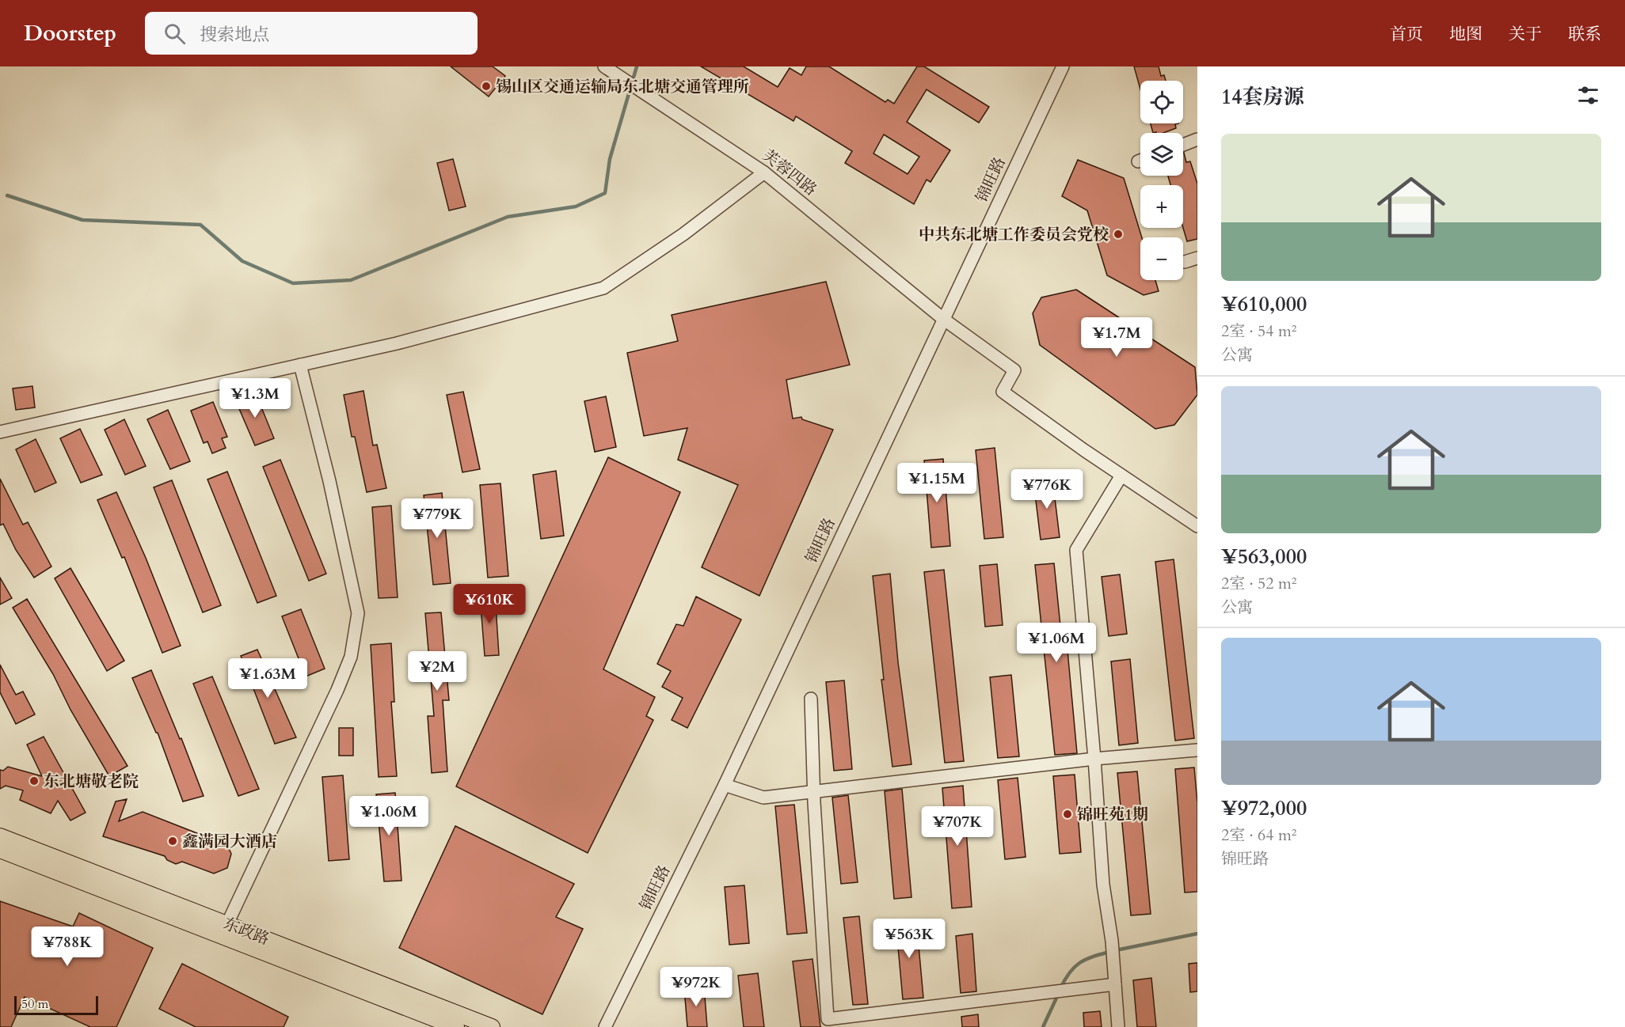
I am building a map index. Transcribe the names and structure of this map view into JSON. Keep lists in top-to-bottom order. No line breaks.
{"streets":{"main road":["东政路"],"street":["芙蓉四路","锦旺路"]},"crossings":[["芙蓉四路","锦旺路"]],"places":["锡山区交通运输局东北塘交通管理所","中共东北塘工作委员会党校","东北塘敬老院","锦旺苑1期","鑫满园大酒店"],"scale_bar":"50 m","page":{"header":"Doorstep","search":"搜索地点","nav":["首页","地图","关于","联系"],"heading":"14套房源","map_buttons":["+","−"],"list":[{"name":"¥610,000","note":"2室 · 54 m² · 公寓"},{"name":"¥563,000","note":"2室 · 52 m² · 公寓"},{"name":"¥972,000","note":"2室 · 64 m² · 锦旺路"}],"price":["¥1.7M","¥1.3M","¥1.15M","¥776K","¥779K","¥610K","¥1.06M","¥2M","¥1.63M","¥1.06M","¥707K","¥563K","¥788K","¥972K"],"scale":"50 m"}}
